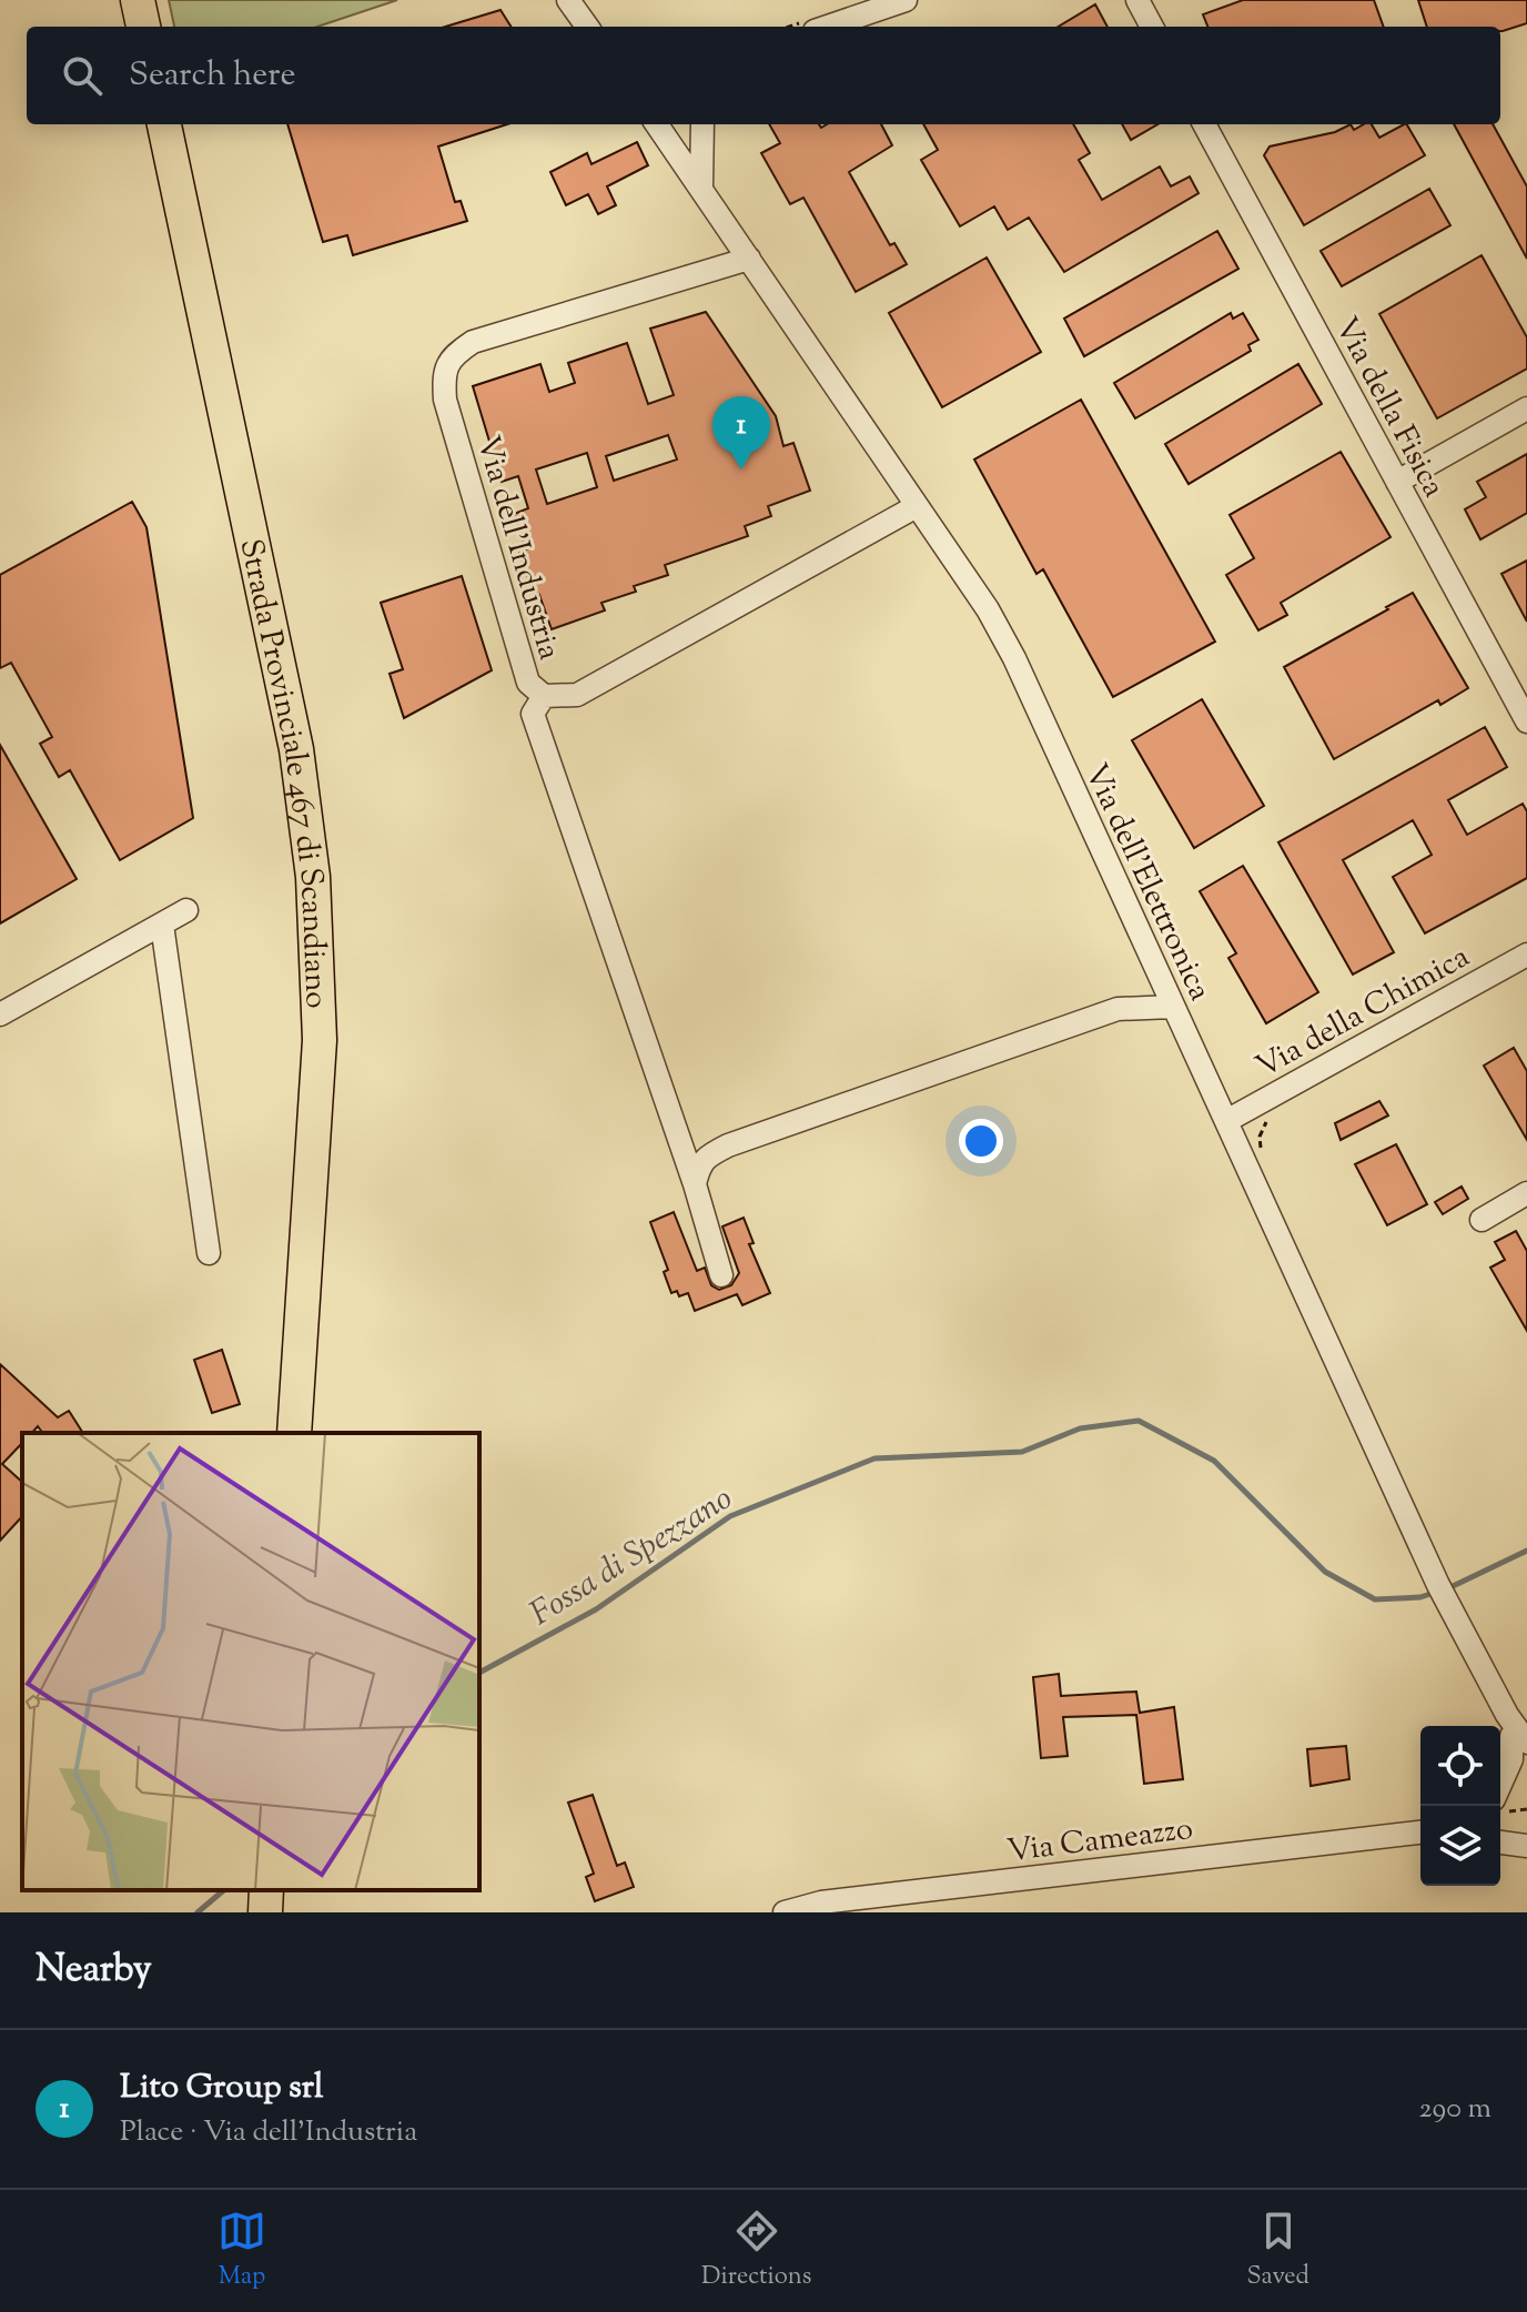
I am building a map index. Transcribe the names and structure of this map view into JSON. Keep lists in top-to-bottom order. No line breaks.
{"streets":{"highway":["Strada Provinciale 467 di Scandiano"],"street":["Via della Fisica","Via dell'Industria","Via dell'Elettronica","Via della Chimica","Via Cameazzo"]},"crossings":[["Via dell'Industria","Via dell'Elettronica"],["Via dell'Elettronica","Via della Chimica"]],"water":["Fossa di Spezzano"],"page":{"search":"Search here","pins":"1","heading":"Nearby","list":[{"mark":"1","name":"Lito Group srl","note":"Place · Via dell'Industria","value":"290 m"}],"nav":["Map","Directions","Saved"]}}
